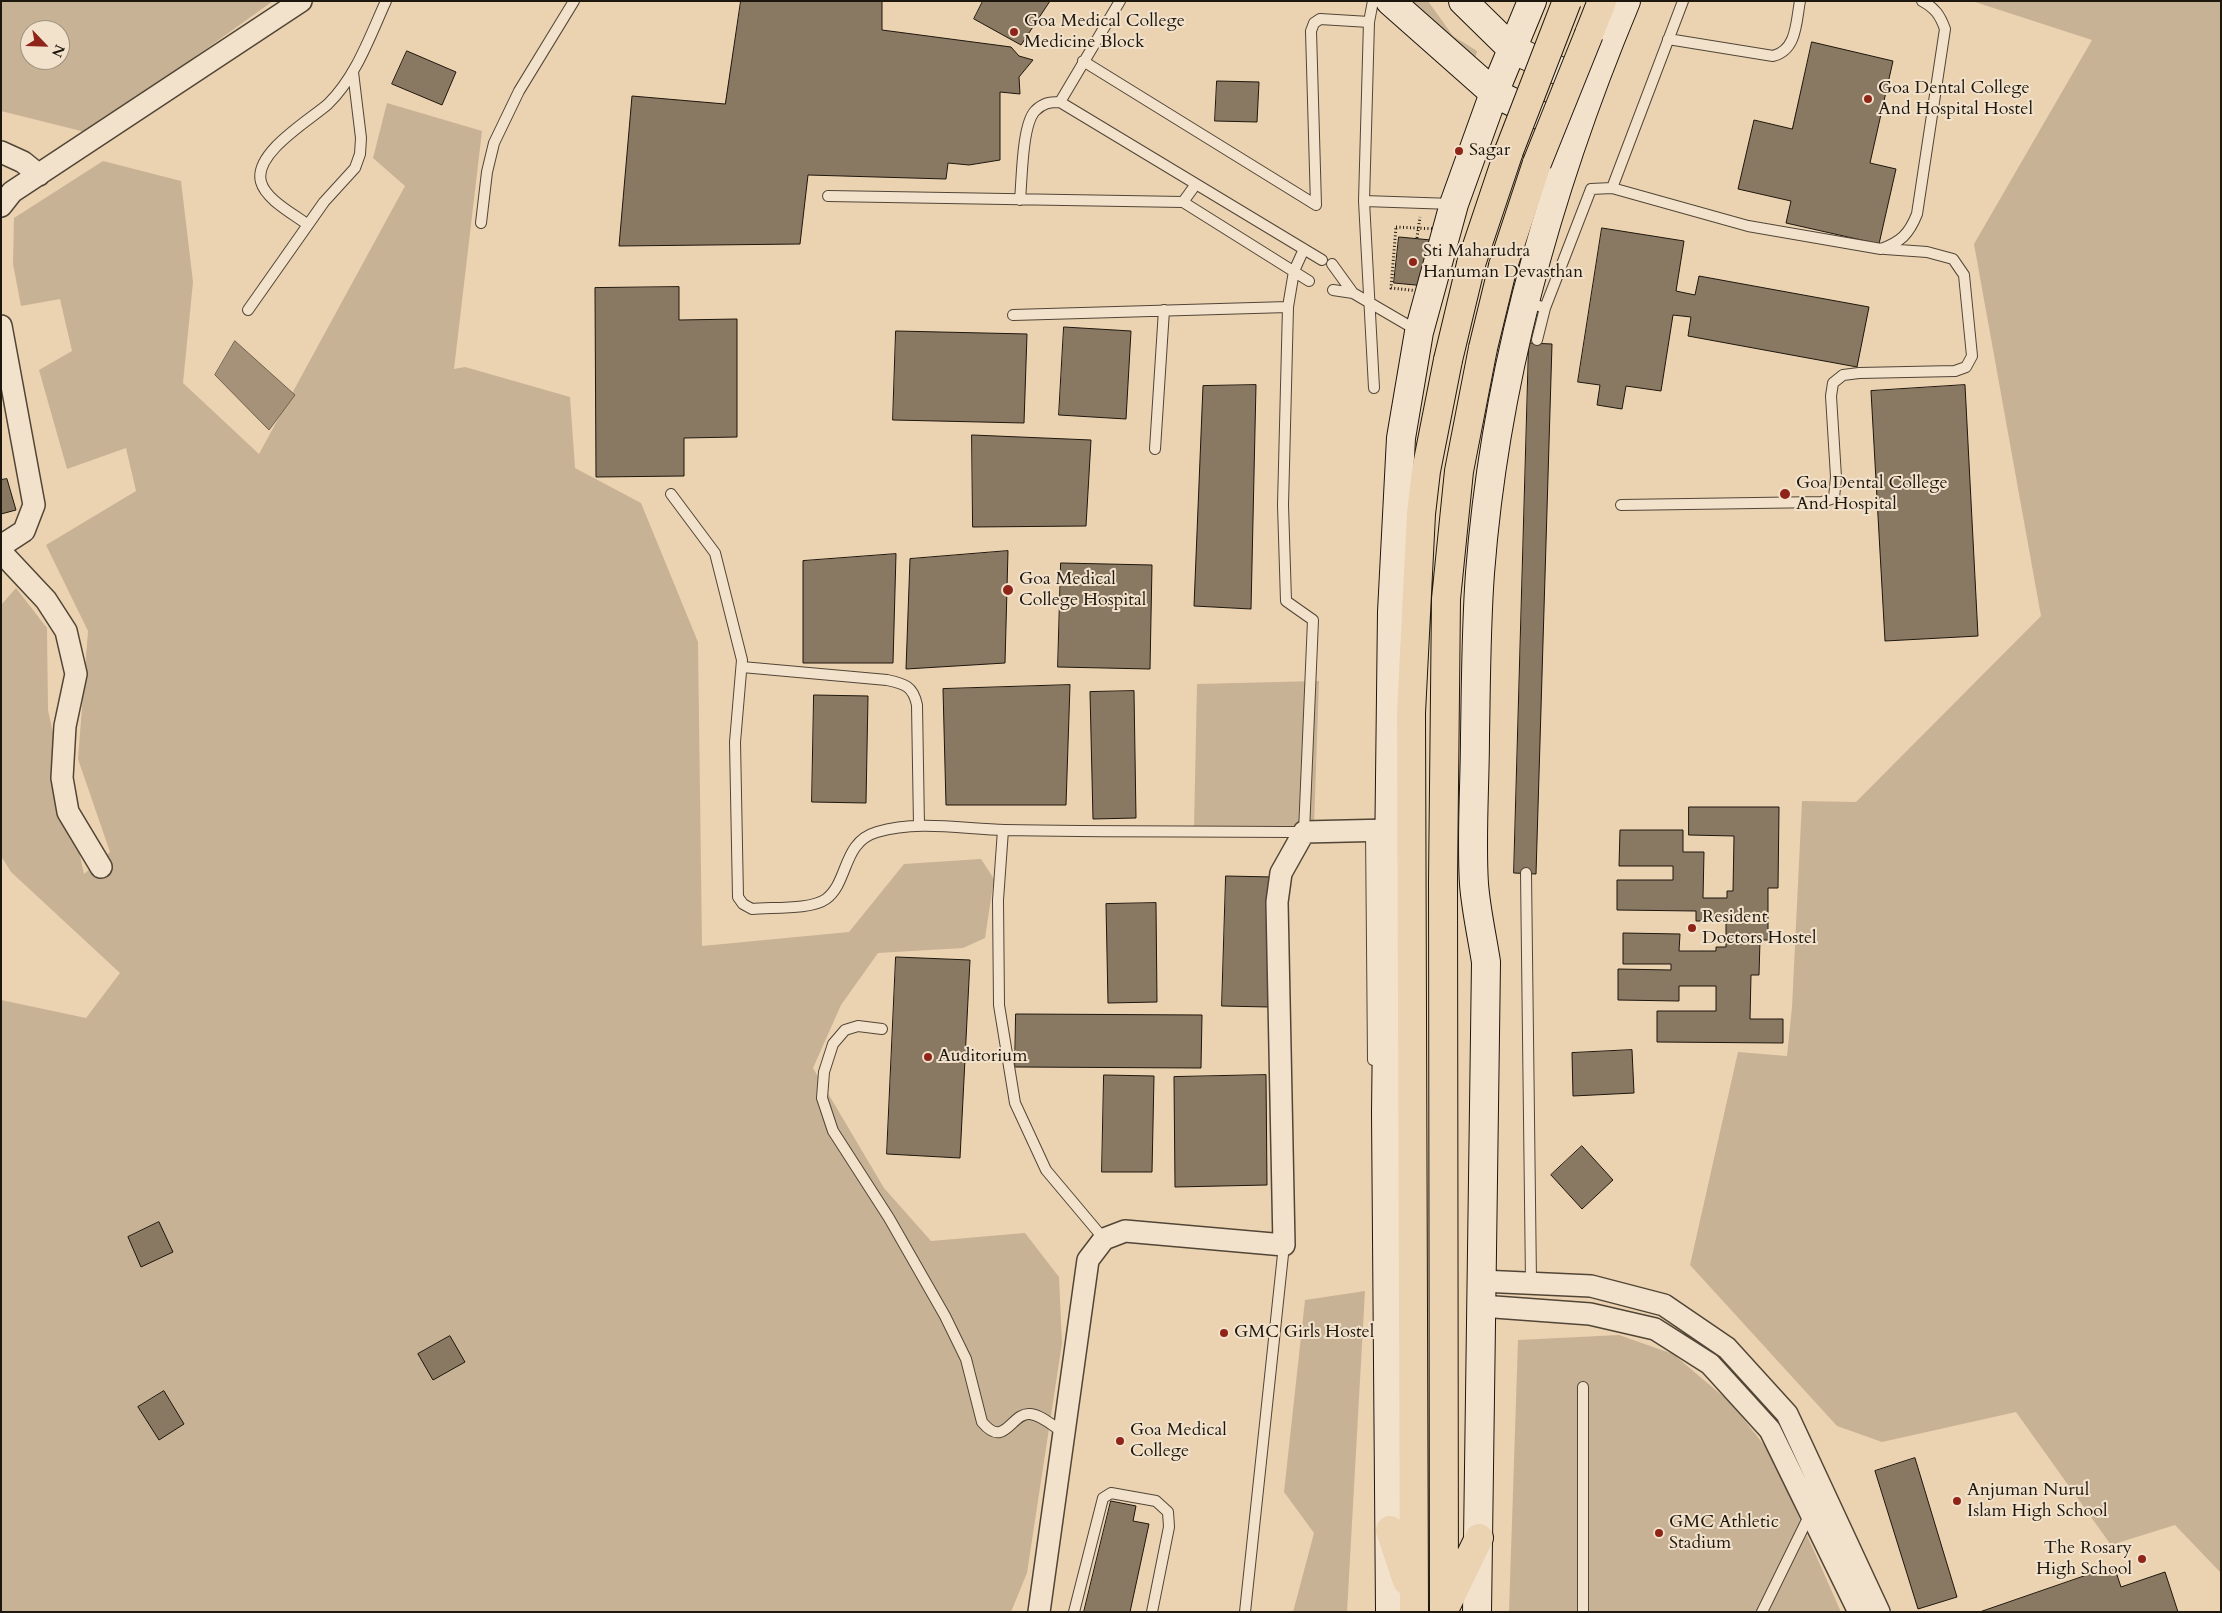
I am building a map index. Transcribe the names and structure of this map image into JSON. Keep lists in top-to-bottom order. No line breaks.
{"places":["Goa Medical College Medicine Block","Goa Dental College And Hospital Hostel","Sagar","Sti Maharudra Hanuman Devasthan","Goa Dental College And Hospital","Goa Medical College Hospital","Resident Doctors Hostel","Auditorium","GMC Girls Hostel","Goa Medical College","Anjuman Nurul Islam High School","GMC Athletic Stadium","The Rosary High School"],"north":"bottom right"}
